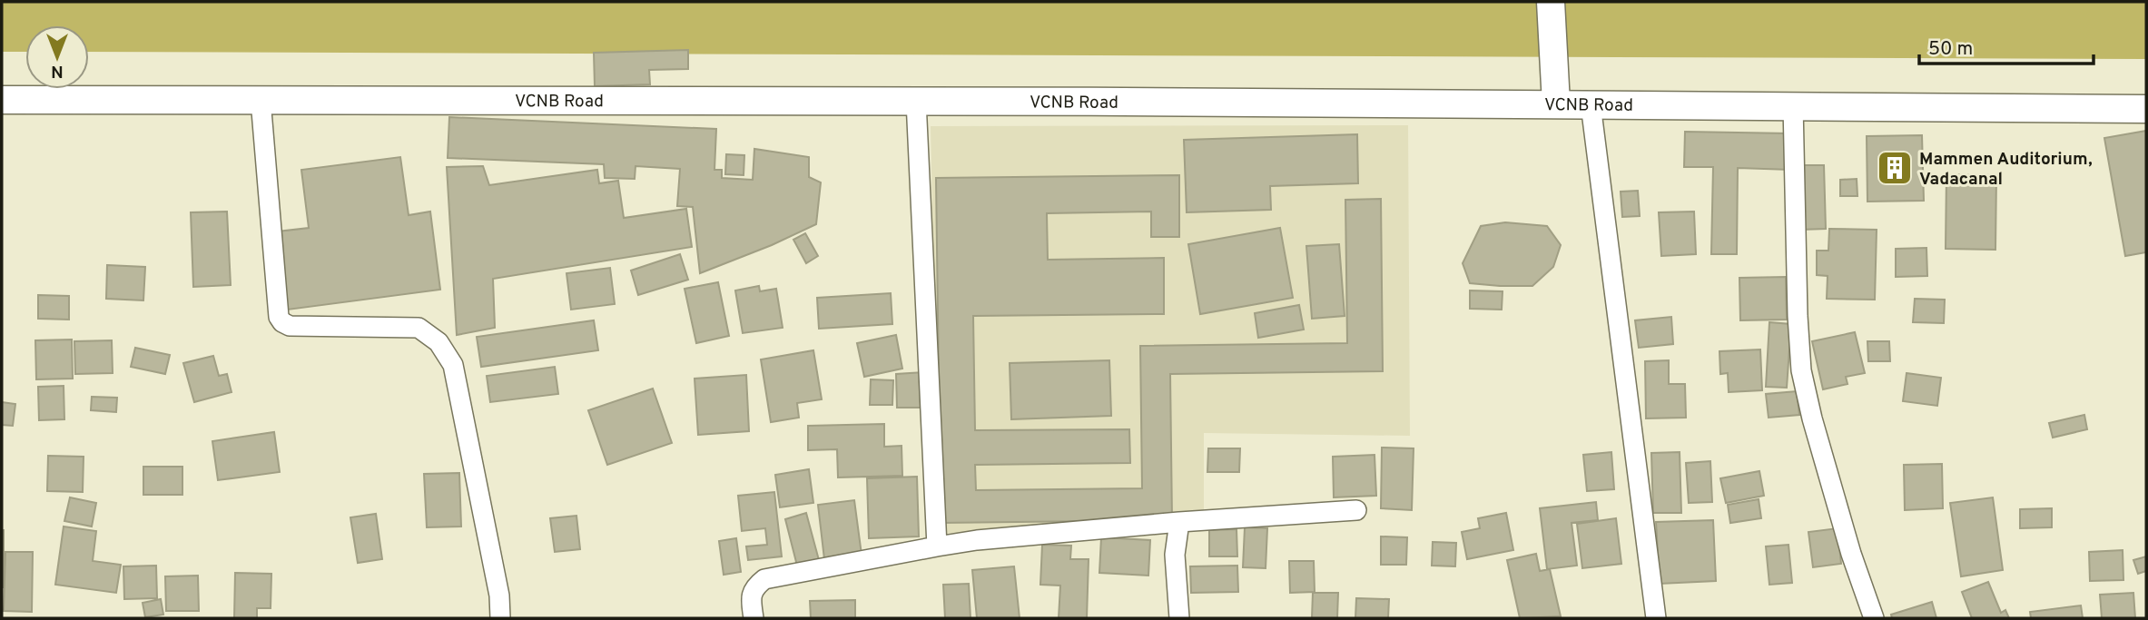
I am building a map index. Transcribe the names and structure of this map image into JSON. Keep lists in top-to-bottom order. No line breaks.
{"streets":{"main road":["VCNB Road"]},"places":{"building":["Mammen Auditorium, Vadacanal"]},"scale_bar":"50 m","north":"bottom"}
